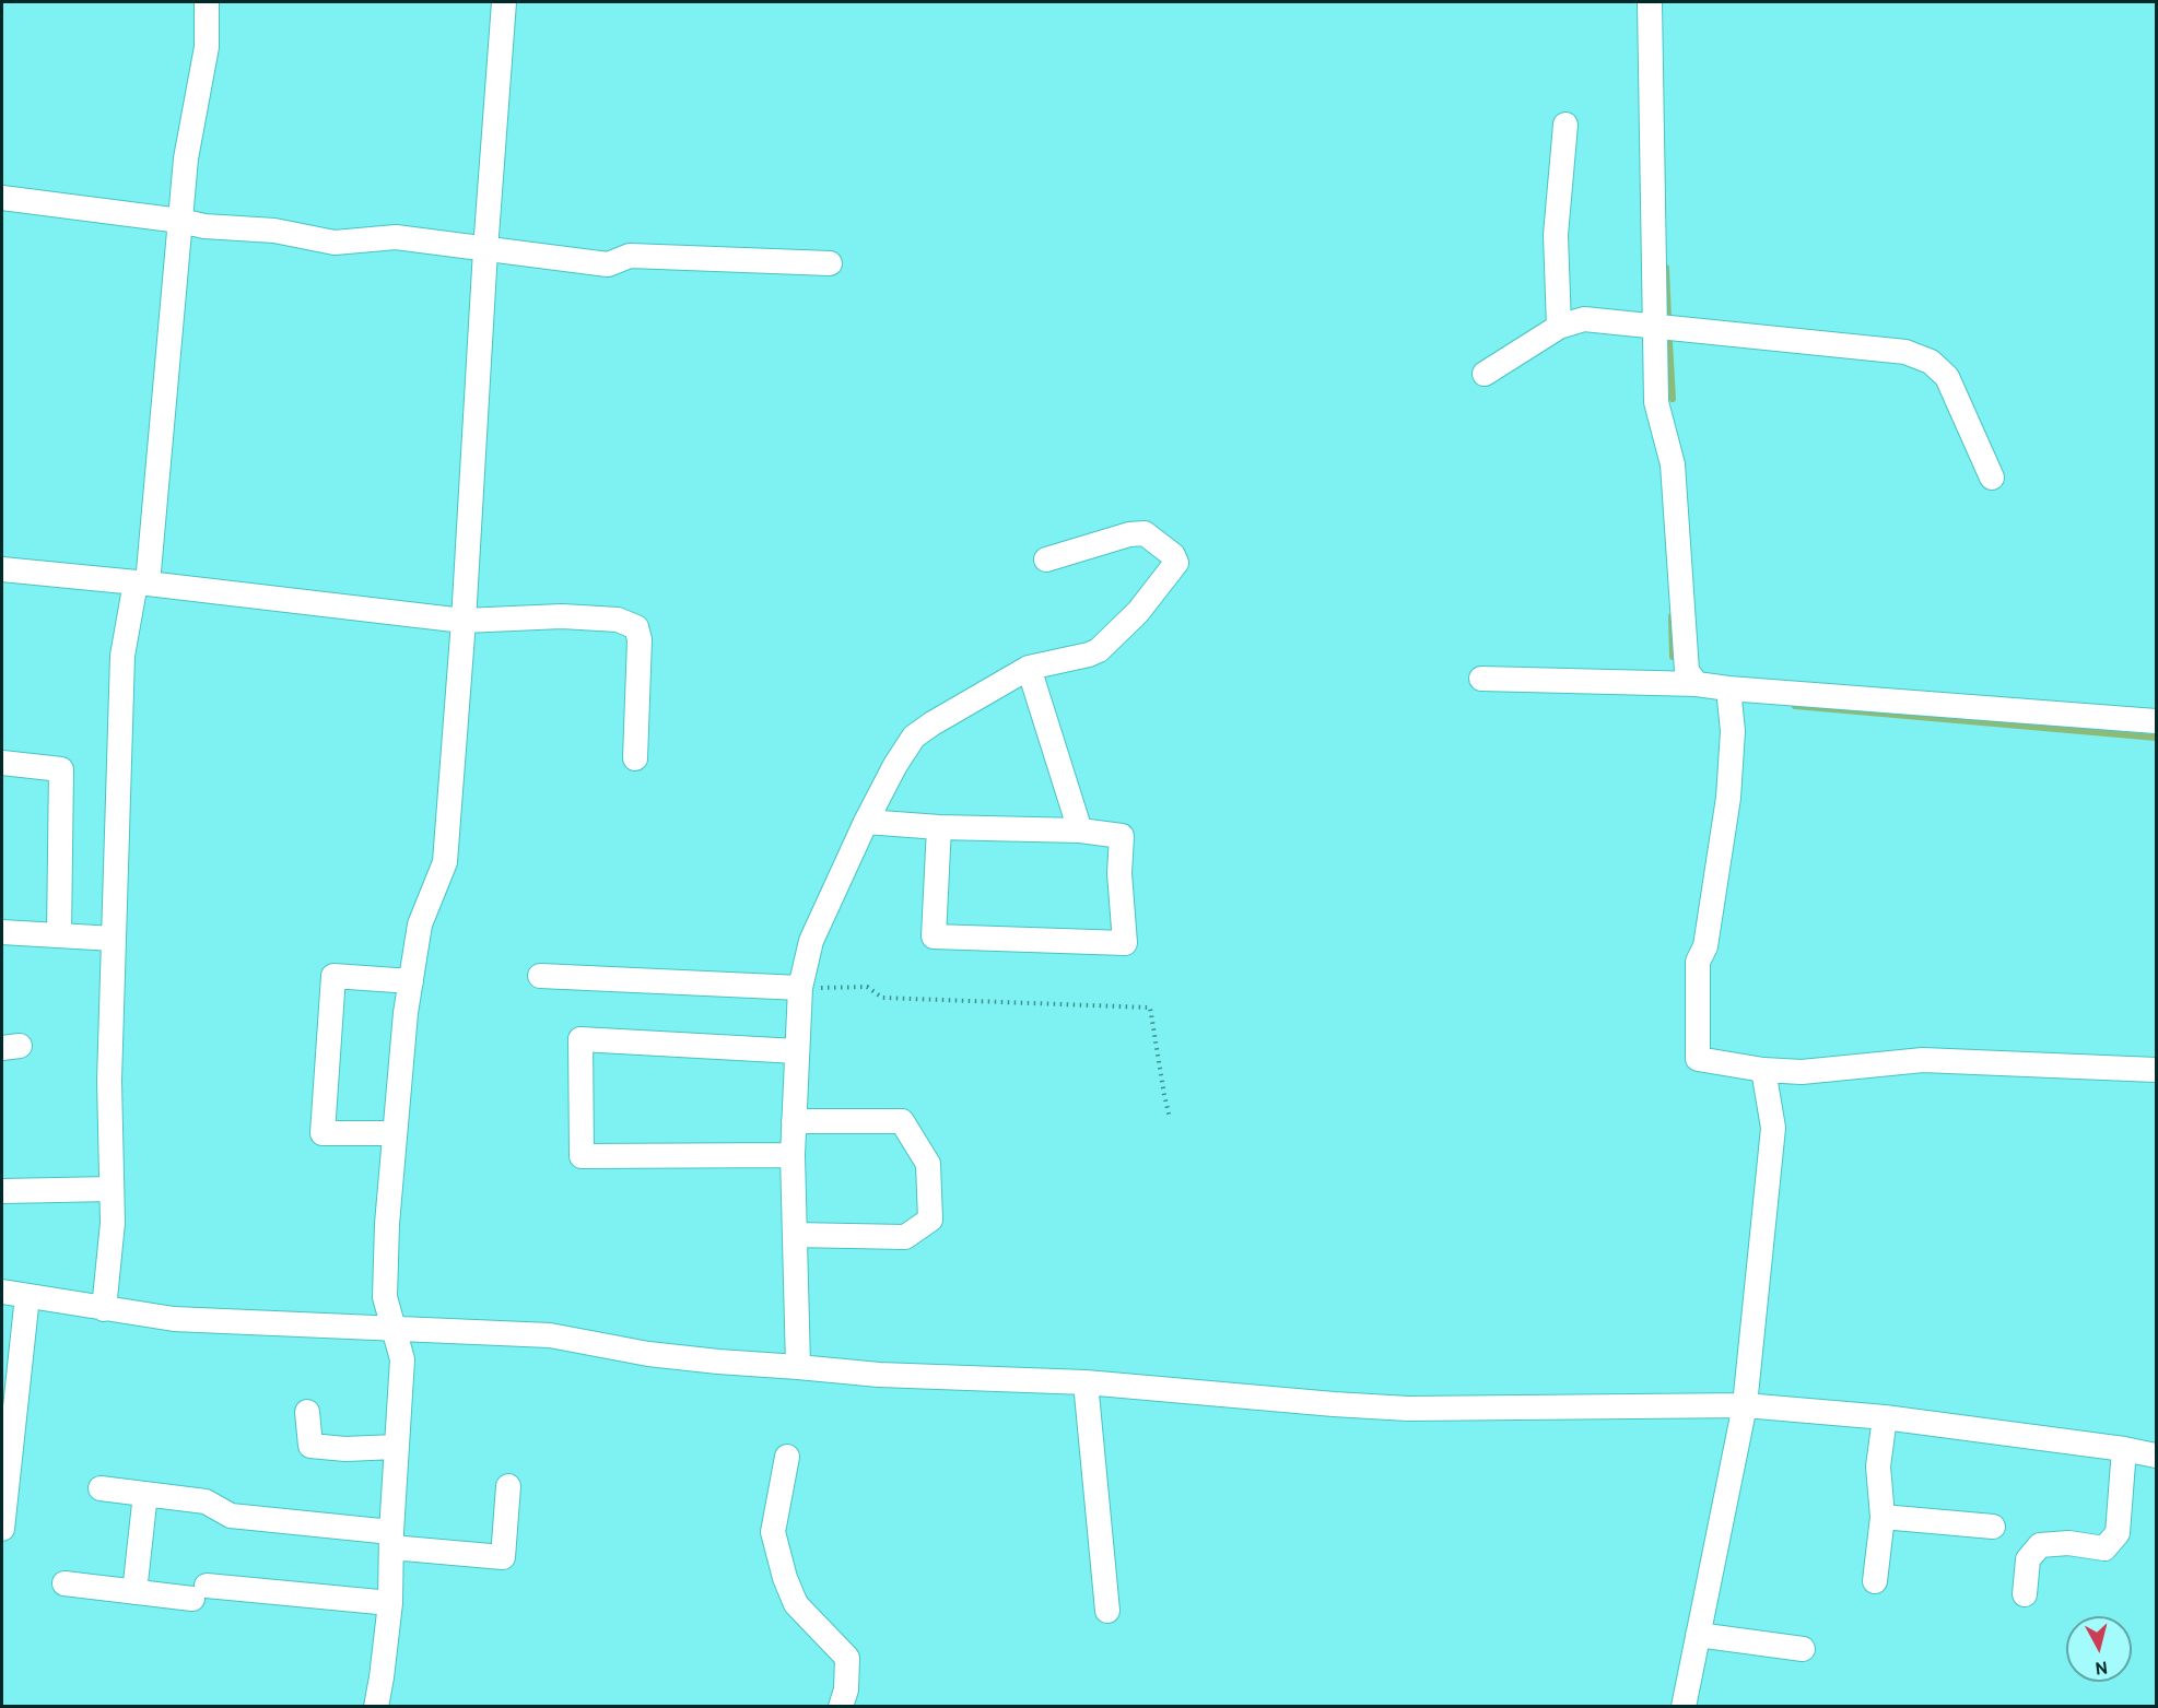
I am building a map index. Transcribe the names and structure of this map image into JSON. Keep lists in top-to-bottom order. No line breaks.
{"north":"bottom"}
